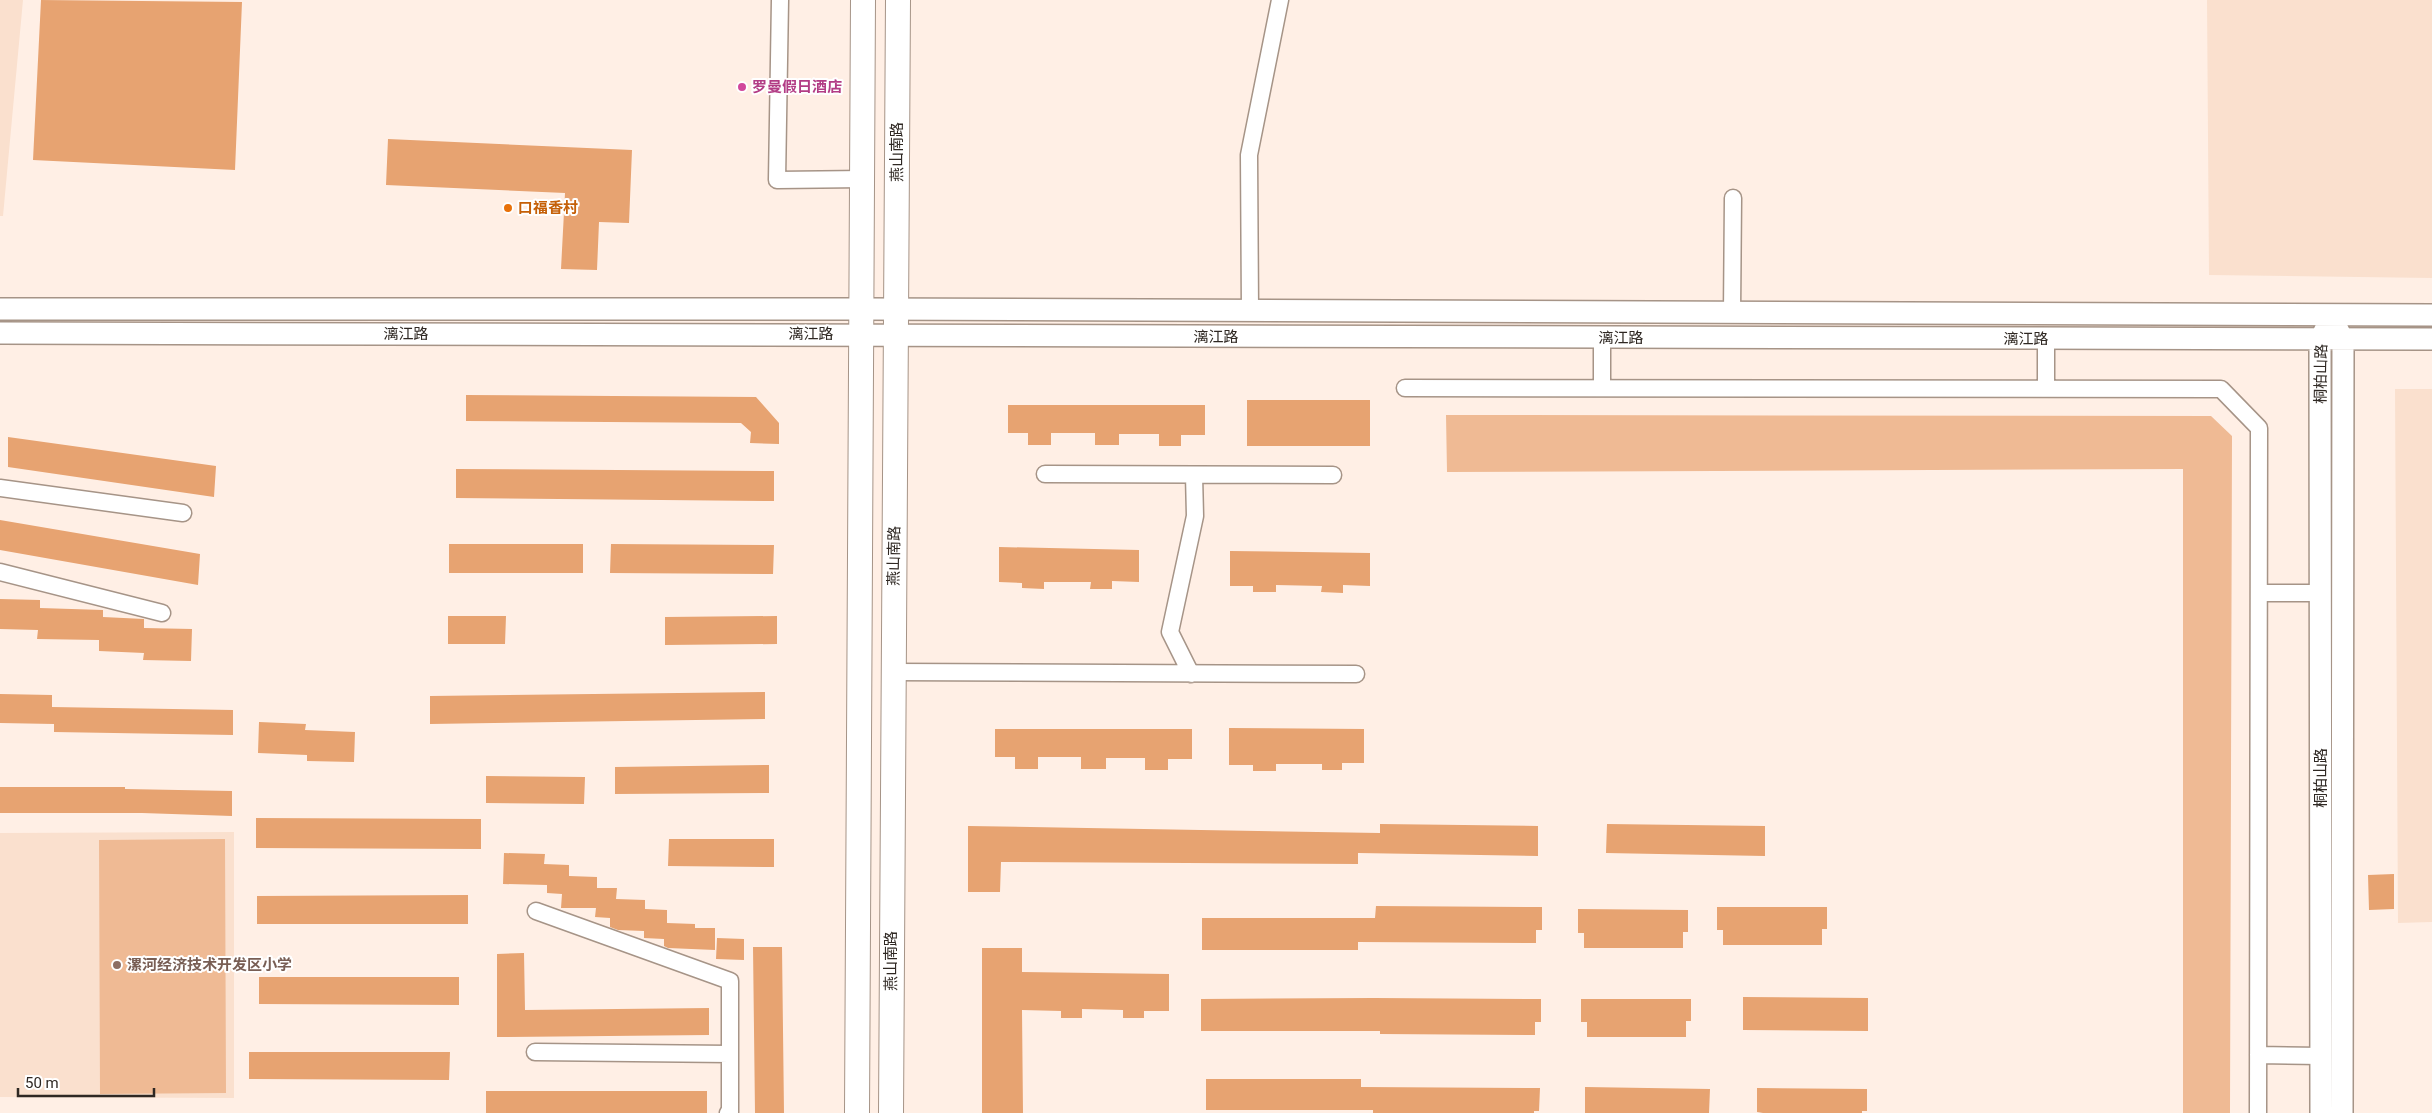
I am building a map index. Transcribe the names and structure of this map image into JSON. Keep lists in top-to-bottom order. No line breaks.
{"streets":{"main road":["燕山南路"],"street":["漓江路","桐柏山路"]},"crossings":[["燕山南路","漓江路"],["漓江路","桐柏山路"]],"places":["罗曼假日酒店","口福香村","漯河经济技术开发区小学"],"scale_bar":"50 m"}
